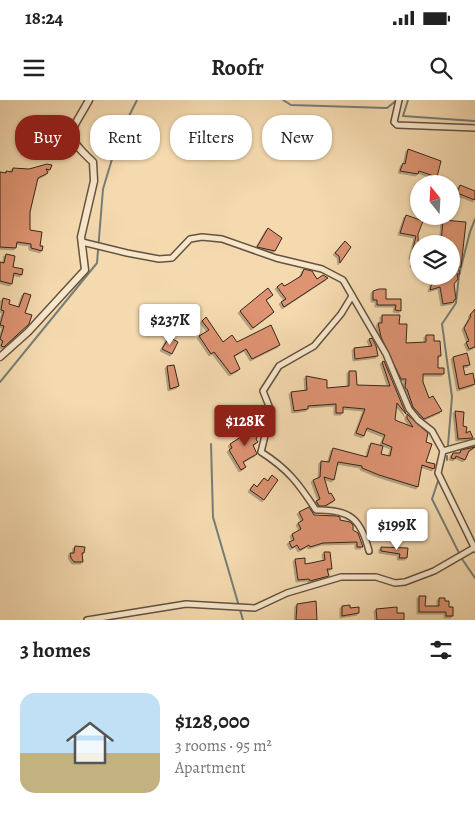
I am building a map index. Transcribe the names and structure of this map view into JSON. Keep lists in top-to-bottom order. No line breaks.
{"north":"top","page":{"status":"18:24","header":"Roofr","chip":["Buy","Rent","Filters","New"],"price":["$237K","$128K","$199K"],"heading":"3 homes","list":[{"name":"$128,000","note":"3 rooms · 95 m² · Apartment"}]}}
